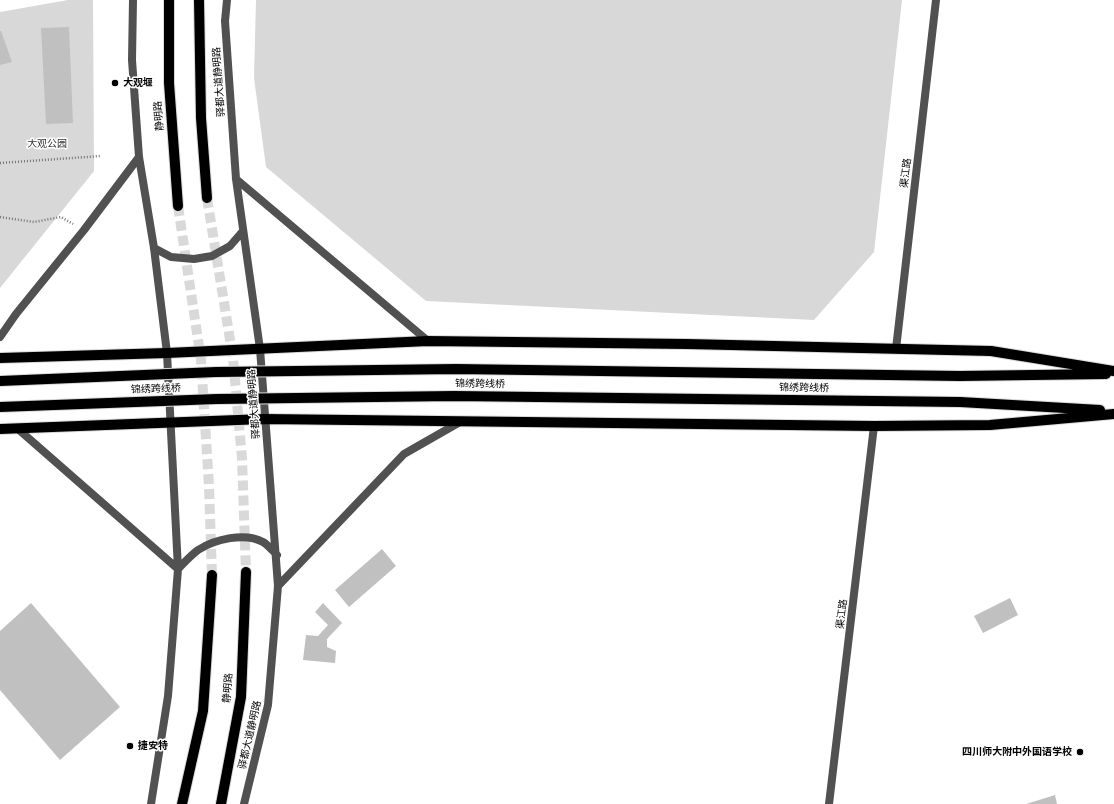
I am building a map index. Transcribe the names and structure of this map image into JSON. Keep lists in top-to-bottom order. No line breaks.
{"streets":{"main road":["静明路","锦绣跨线桥"],"street":["驿都大道静明路","渠江路"]},"parks":["大观公园"],"places":["大观堰","捷安特","四川师大附中外国语学校"]}
